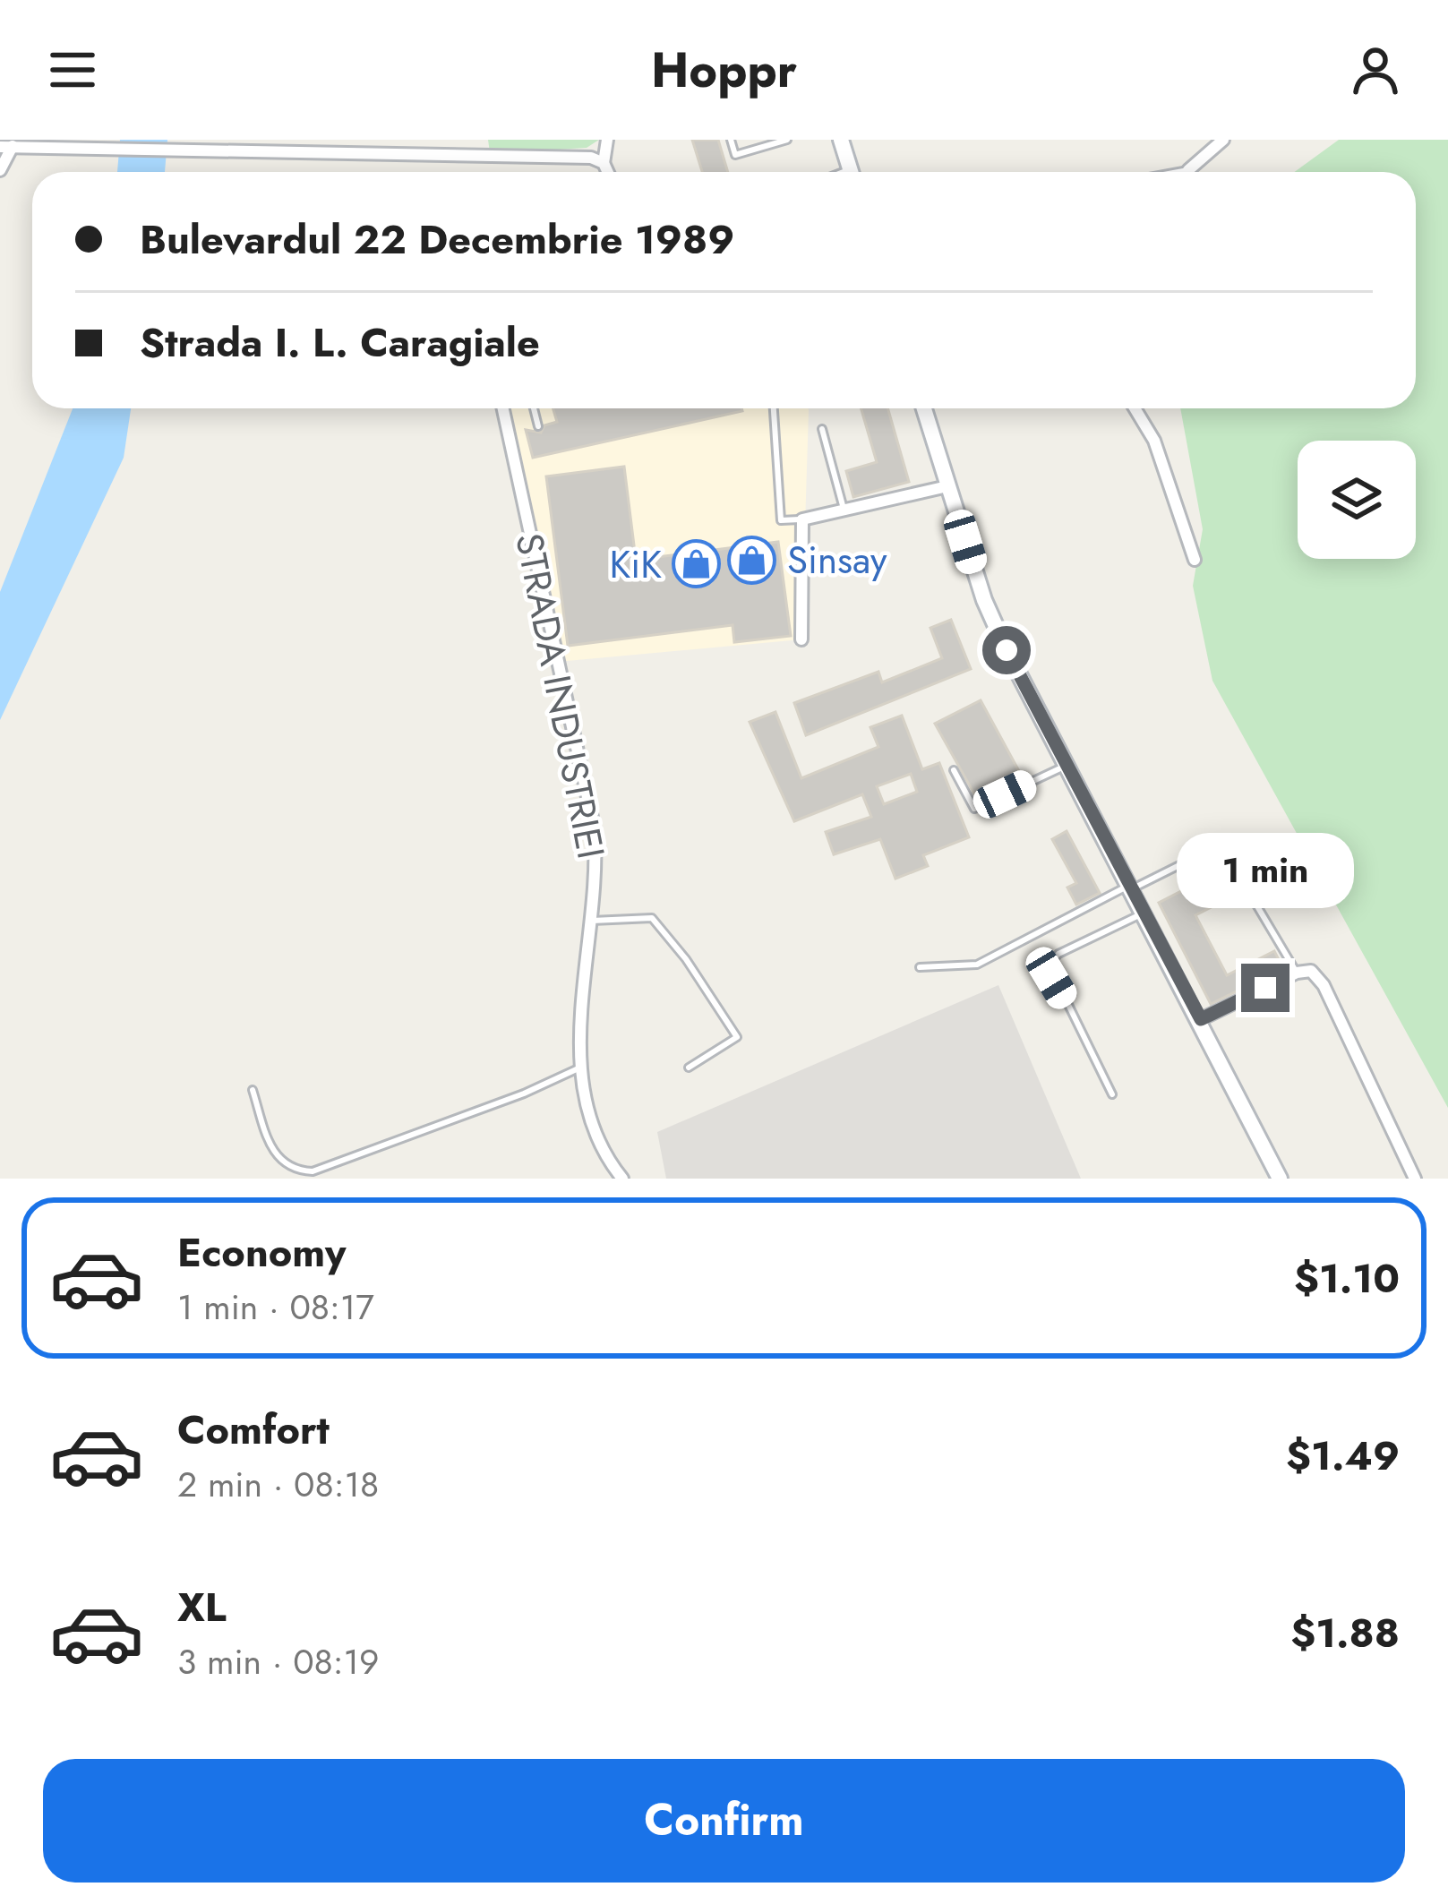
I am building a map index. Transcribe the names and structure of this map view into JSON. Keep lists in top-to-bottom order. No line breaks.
{"streets":{"street":["STRADA INDUSTRIEI"]},"places":{"shop":["Sinsay","KiK"]},"page":{"header":"Hoppr","banner":["Bulevardul 22 Decembrie 1989","Strada I. L. Caragiale"],"bubble":"1 min","list":[{"name":"Economy","note":"1 min · 08:17","value":"$1.10"},{"name":"Comfort","note":"2 min · 08:18","value":"$1.49"},{"name":"XL","note":"3 min · 08:19","value":"$1.88"}],"buttons":"Confirm"}}
